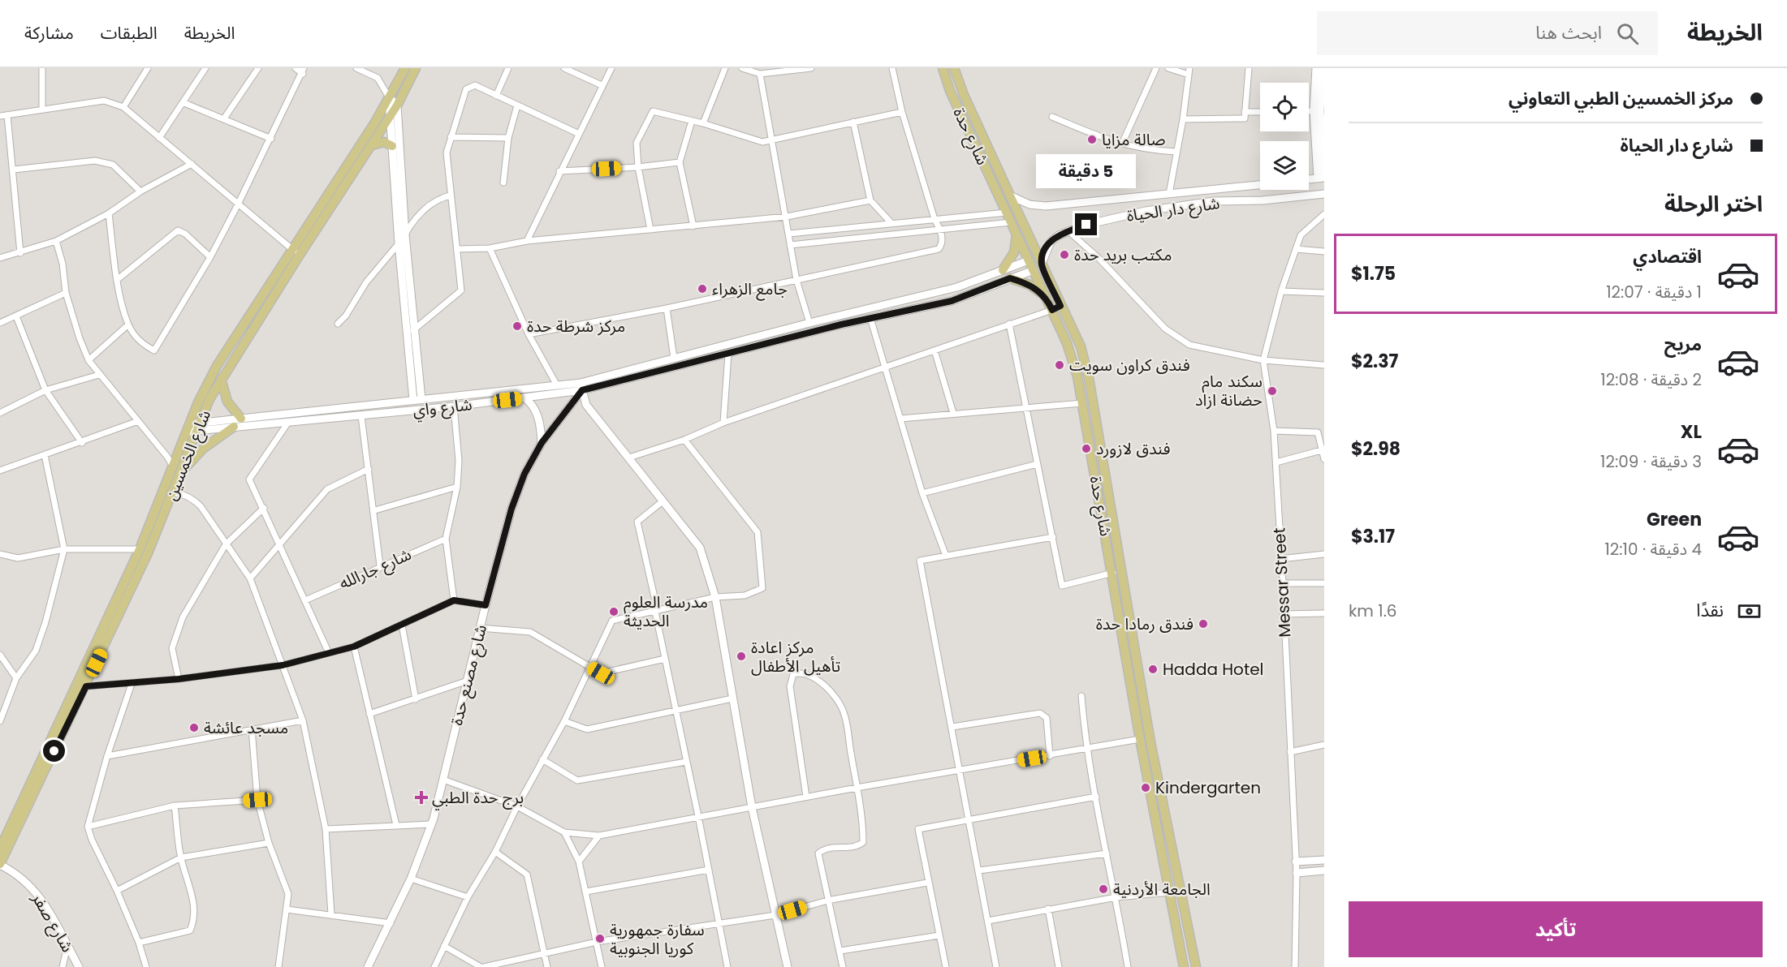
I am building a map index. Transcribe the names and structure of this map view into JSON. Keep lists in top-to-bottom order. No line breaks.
{"streets":{"main road":["شارع حدة","شارع الخمسين"],"street":["شارع دار الحياة","شارع واي","شارع جارالله","Messar Street","شارع مصنع حدة","شارع صفر"]},"crossings":[["شارع حدة","شارع دار الحياة"],["شارع حدة","شارع واي"],["شارع واي","شارع الخمسين"],["شارع واي","شارع مصنع حدة"],["شارع الخمسين","شارع صفر"]],"places":{"other":["صالة مزايا","مكتب بريد حدة","جامع الزهراء","مركز شرطة حدة","فندق كراون سويت","سكند مام حضانة ازاد","فندق لازورد","مدرسة العلوم الحديثة","فندق رمادا حدة","مركز اعادة تأهيل الأطفال","Hadda Hotel","مسجد عائشة","Kindergarten","الجامعة الأردنية","سفارة جمهورية كوريا الجنوبية"],"health":["برج حدة الطبي"]},"page":{"header":"الخريطة","search":"ابحث هنا","nav":["الخريطة","الطبقات","مشاركة"],"banner":["مركز الخمسين الطبي التعاوني","شارع دار الحياة"],"bubble":"5 دقيقة","heading":"اختر الرحلة","list":[{"name":"اقتصادي","note":"1 دقيقة · 12:07","value":"$1.75"},{"name":"مريح","note":"2 دقيقة · 12:08","value":"$2.37"},{"name":"XL","note":"3 دقيقة · 12:09","value":"$2.98"},{"name":"Green","note":"4 دقيقة · 12:10","value":"$3.17"}],"pay":["نقدًا","1.6 km"],"buttons":"تأكيد"}}
